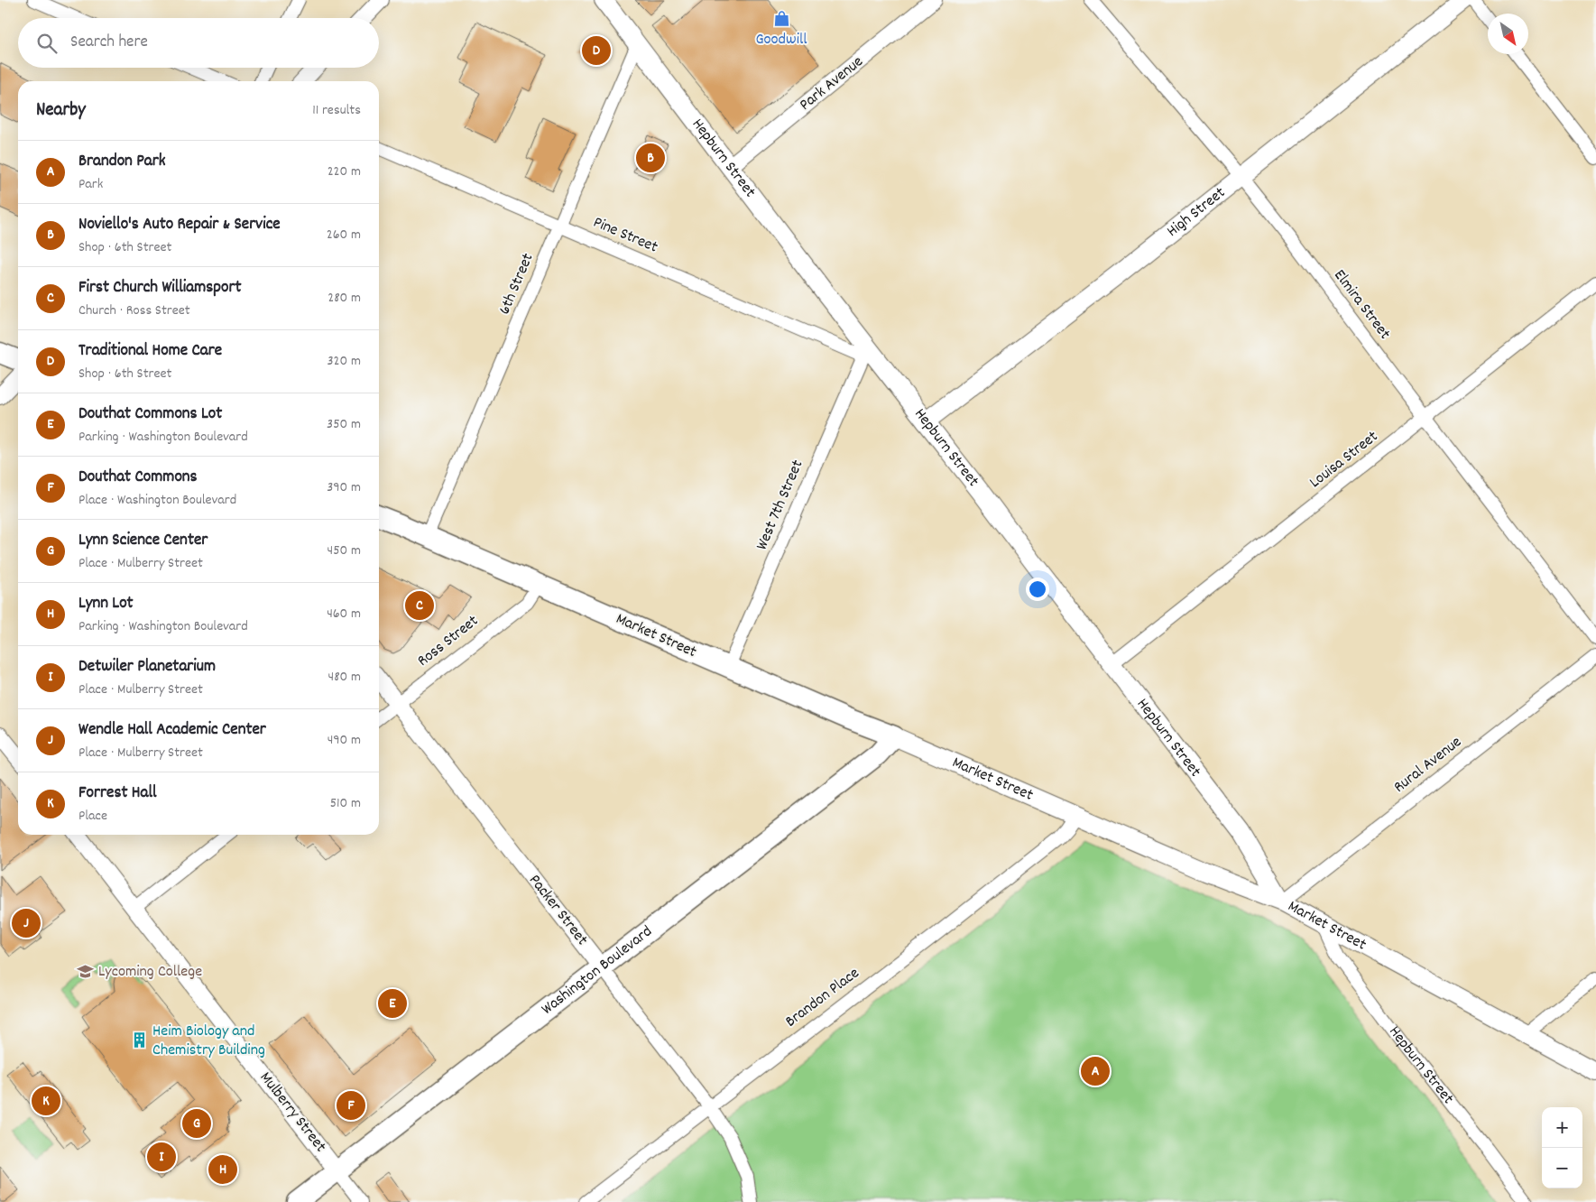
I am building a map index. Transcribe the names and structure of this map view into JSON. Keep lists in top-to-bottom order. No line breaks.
{"streets":{"main road":["Hepburn Street","High Street","Market Street","Washington Boulevard"],"street":["Park Avenue","Pine Street","6th Street","Elmira Street","Louisa Street","West 7th Street","Ross Street","Rural Avenue","Packer Street","Brandon Place","Mulberry Street"]},"crossings":[["Park Avenue","Hepburn Street"],["Hepburn Street","High Street"],["Hepburn Street","Pine Street"],["Hepburn Street","6th Street"],["Hepburn Street","Louisa Street"],["Hepburn Street","West 7th Street"],["Hepburn Street","Market Street"],["Hepburn Street","Rural Avenue"],["High Street","Elmira Street"],["Pine Street","6th Street"],["Pine Street","West 7th Street"],["6th Street","Market Street"],["Elmira Street","Louisa Street"],["West 7th Street","Market Street"],["Market Street","Ross Street"],["Market Street","Rural Avenue"],["Market Street","Washington Boulevard"],["Market Street","Brandon Place"],["Ross Street","Packer Street"],["Packer Street","Washington Boulevard"],["Packer Street","Brandon Place"],["Washington Boulevard","Mulberry Street"]],"places":{"shop":["Goodwill"],"school or university":["Lycoming College"],"building":["Heim Biology and Chemistry Building"]},"north":"bottom right","page":{"search":"Search here","pins":["D","B","C","J","E","A","K","F","G","I","H"],"heading":["Nearby","11 results"],"list":[{"mark":"A","name":"Brandon Park","note":"Park","value":"220 m"},{"mark":"B","name":"Noviello's Auto Repair & Service","note":"Shop · 6th Street","value":"260 m"},{"mark":"C","name":"First Church Williamsport","note":"Church · Ross Street","value":"280 m"},{"mark":"D","name":"Traditional Home Care","note":"Shop · 6th Street","value":"320 m"},{"mark":"E","name":"Douthat Commons Lot","note":"Parking · Washington Boulevard","value":"350 m"},{"mark":"F","name":"Douthat Commons","note":"Place · Washington Boulevard","value":"390 m"},{"mark":"G","name":"Lynn Science Center","note":"Place · Mulberry Street","value":"450 m"},{"mark":"H","name":"Lynn Lot","note":"Parking · Washington Boulevard","value":"460 m"},{"mark":"I","name":"Detwiler Planetarium","note":"Place · Mulberry Street","value":"480 m"},{"mark":"J","name":"Wendle Hall Academic Center","note":"Place · Mulberry Street","value":"490 m"},{"mark":"K","name":"Forrest Hall","note":"Place","value":"510 m"}],"map_buttons":["+","−"]}}
